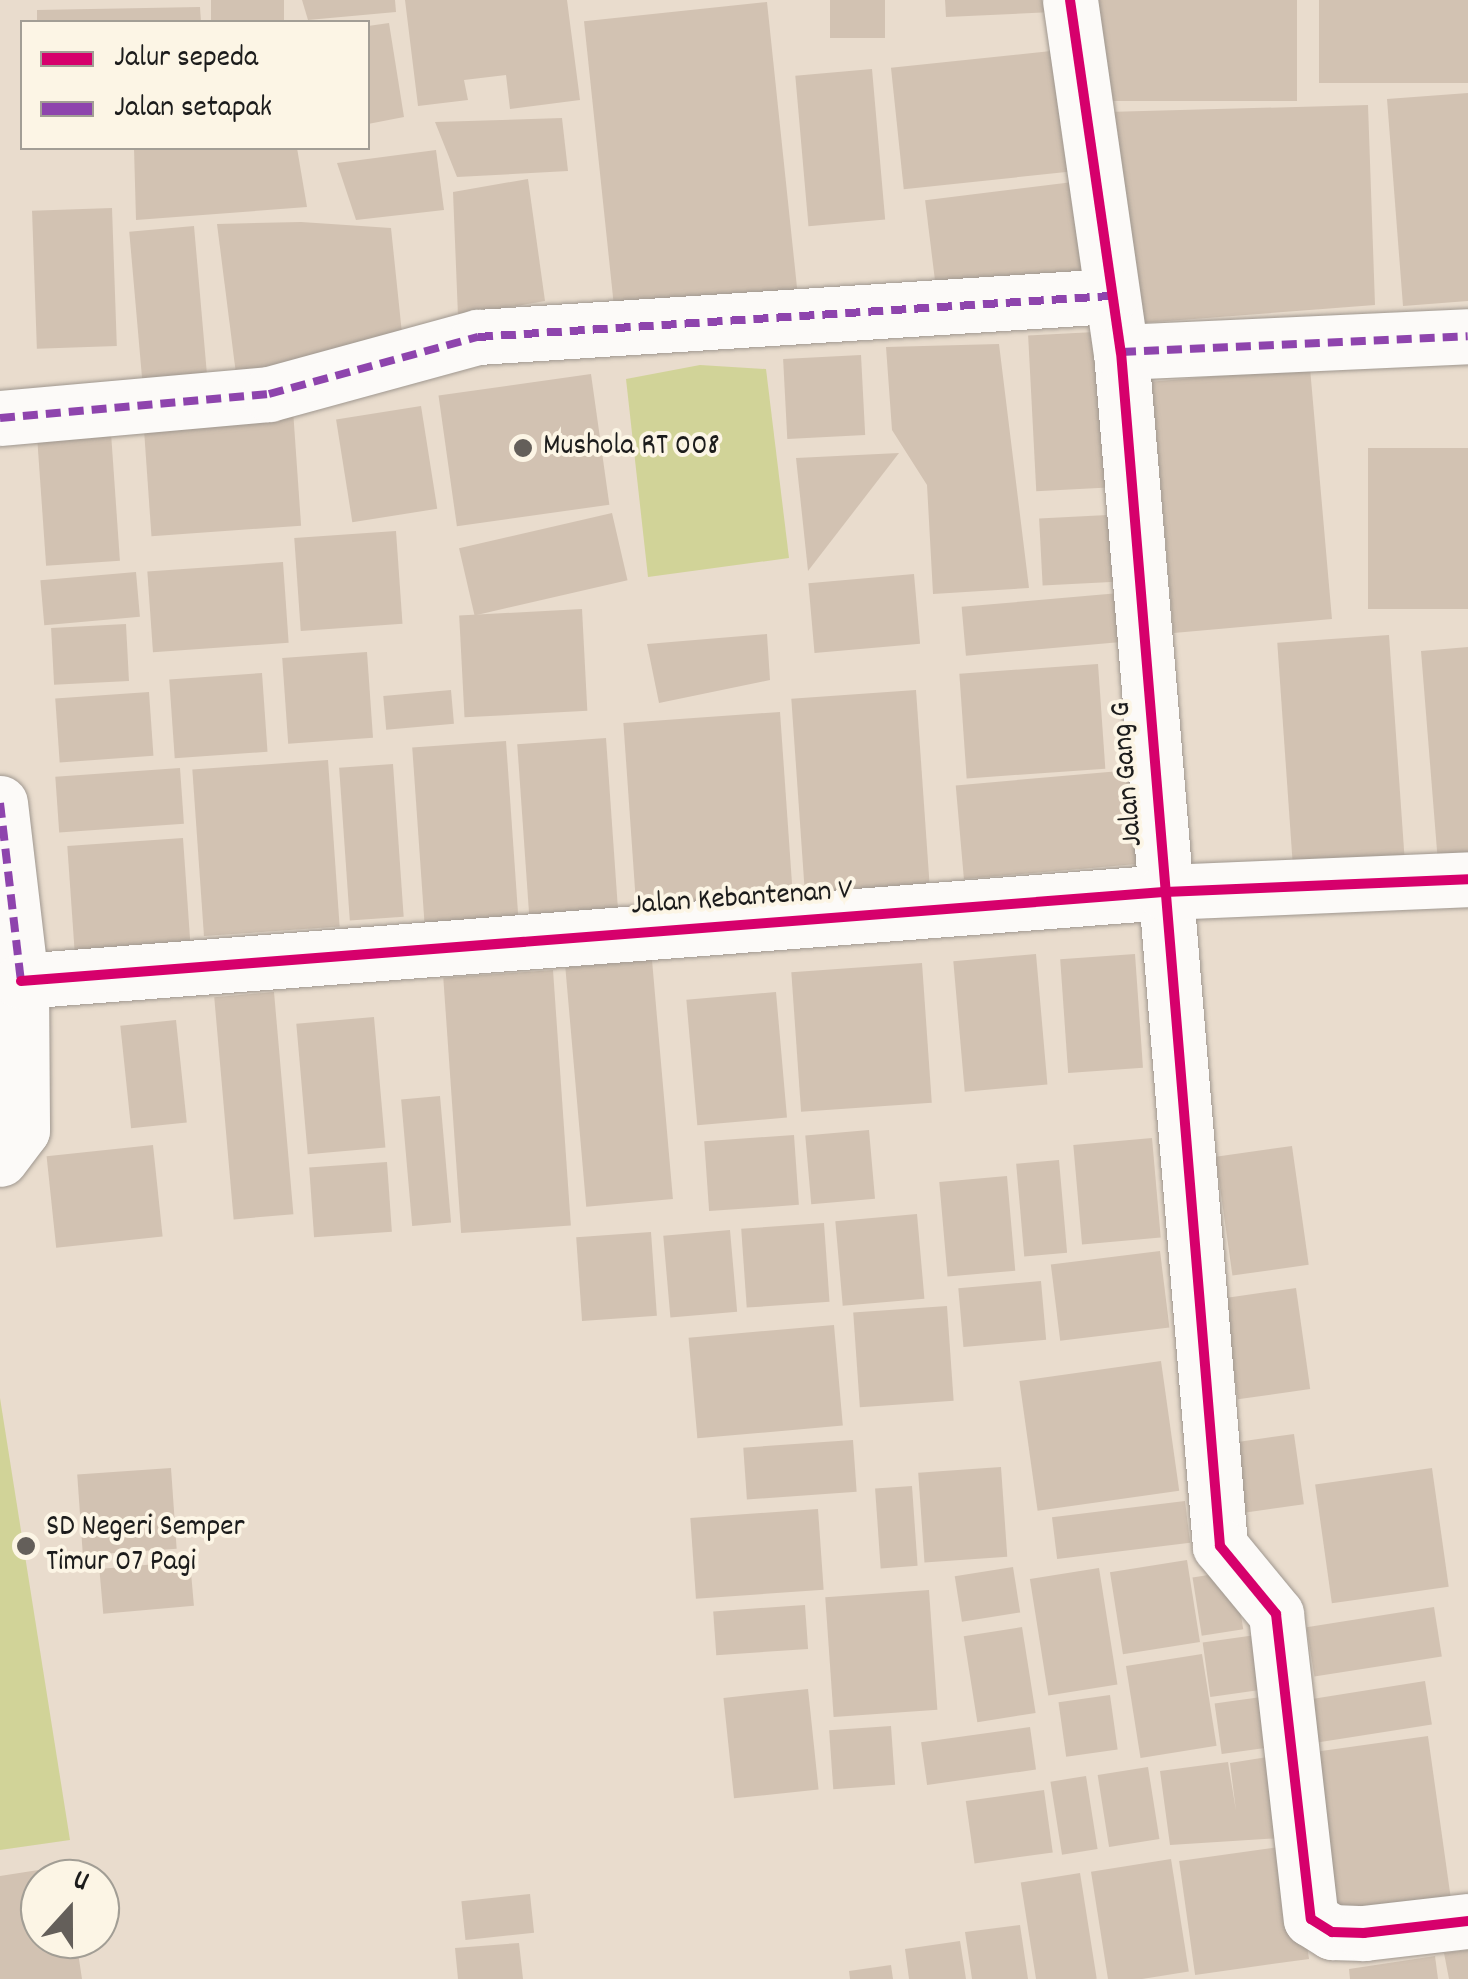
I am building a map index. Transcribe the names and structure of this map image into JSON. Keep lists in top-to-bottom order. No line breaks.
{"streets":{"street":["Jalan Gang G","Jalan Kebantenan V"]},"crossings":[["Jalan Gang G","Jalan Kebantenan V"]],"places":["Mushola RT 008","SD Negeri Semper Timur 07 Pagi"],"legend":["Jalur sepeda","Jalan setapak"],"north":"top"}
